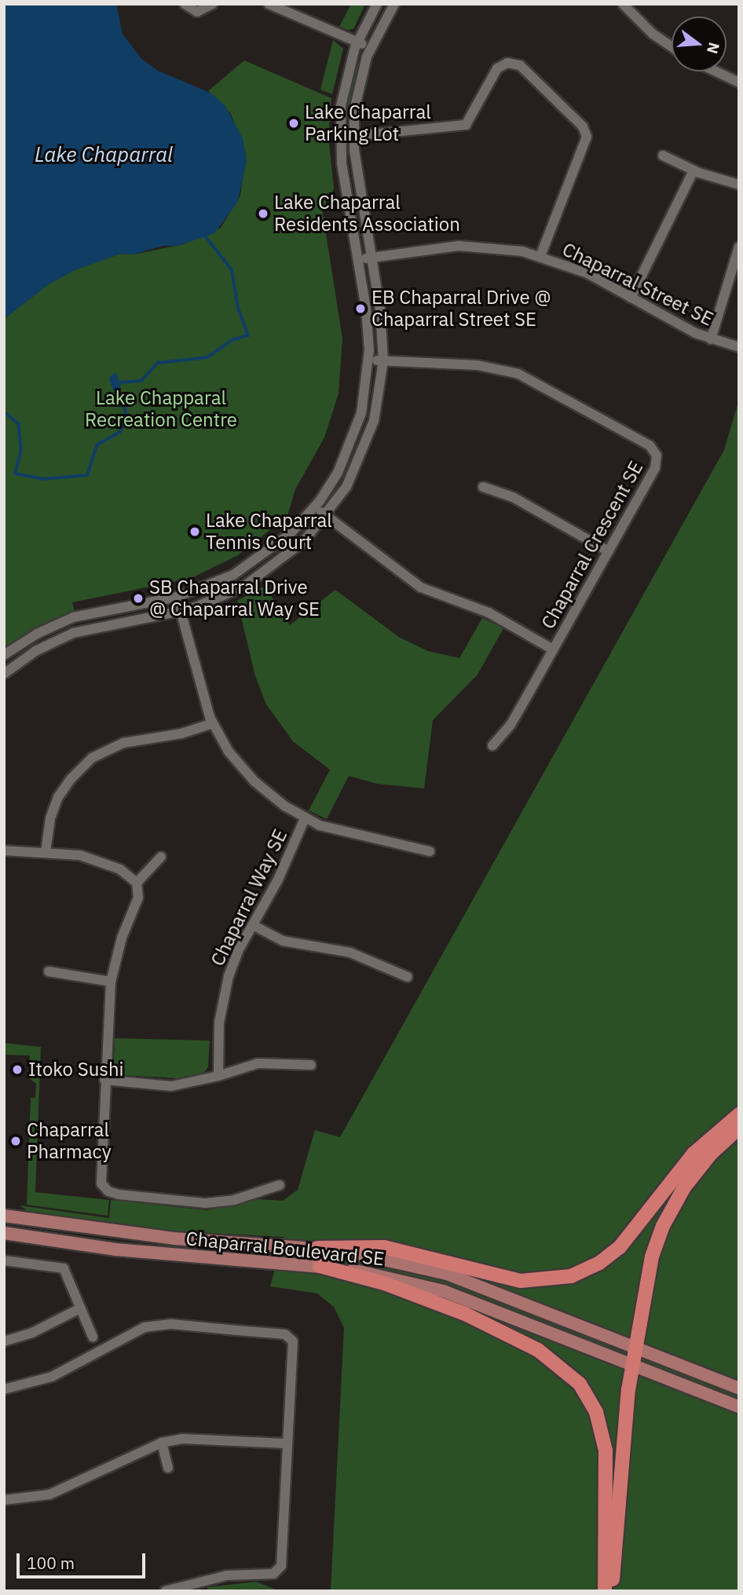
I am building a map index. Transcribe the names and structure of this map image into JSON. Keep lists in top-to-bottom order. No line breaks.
{"streets":{"main road":["Chaparral Boulevard SE"],"street":["Chaparral Street SE","Chaparral Crescent SE","Chaparral Way SE"]},"water":["Lake Chaparral"],"parks":["Lake Chapparal Recreation Centre"],"places":["Lake Chaparral Parking Lot","Lake Chaparral Residents Association","EB Chaparral Drive @ Chaparral Street SE","Lake Chaparral Tennis Court","SB Chaparral Drive @ Chaparral Way SE","Itoko Sushi","Chaparral Pharmacy"],"scale_bar":"100 m","north":"right"}
